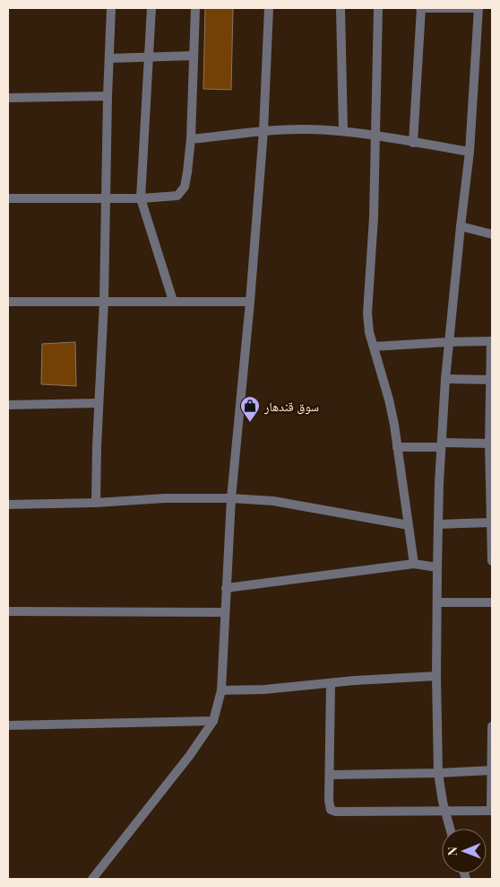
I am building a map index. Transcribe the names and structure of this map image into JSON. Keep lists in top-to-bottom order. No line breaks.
{"places":{"shop":["سوق قندهار"]},"north":"left"}
